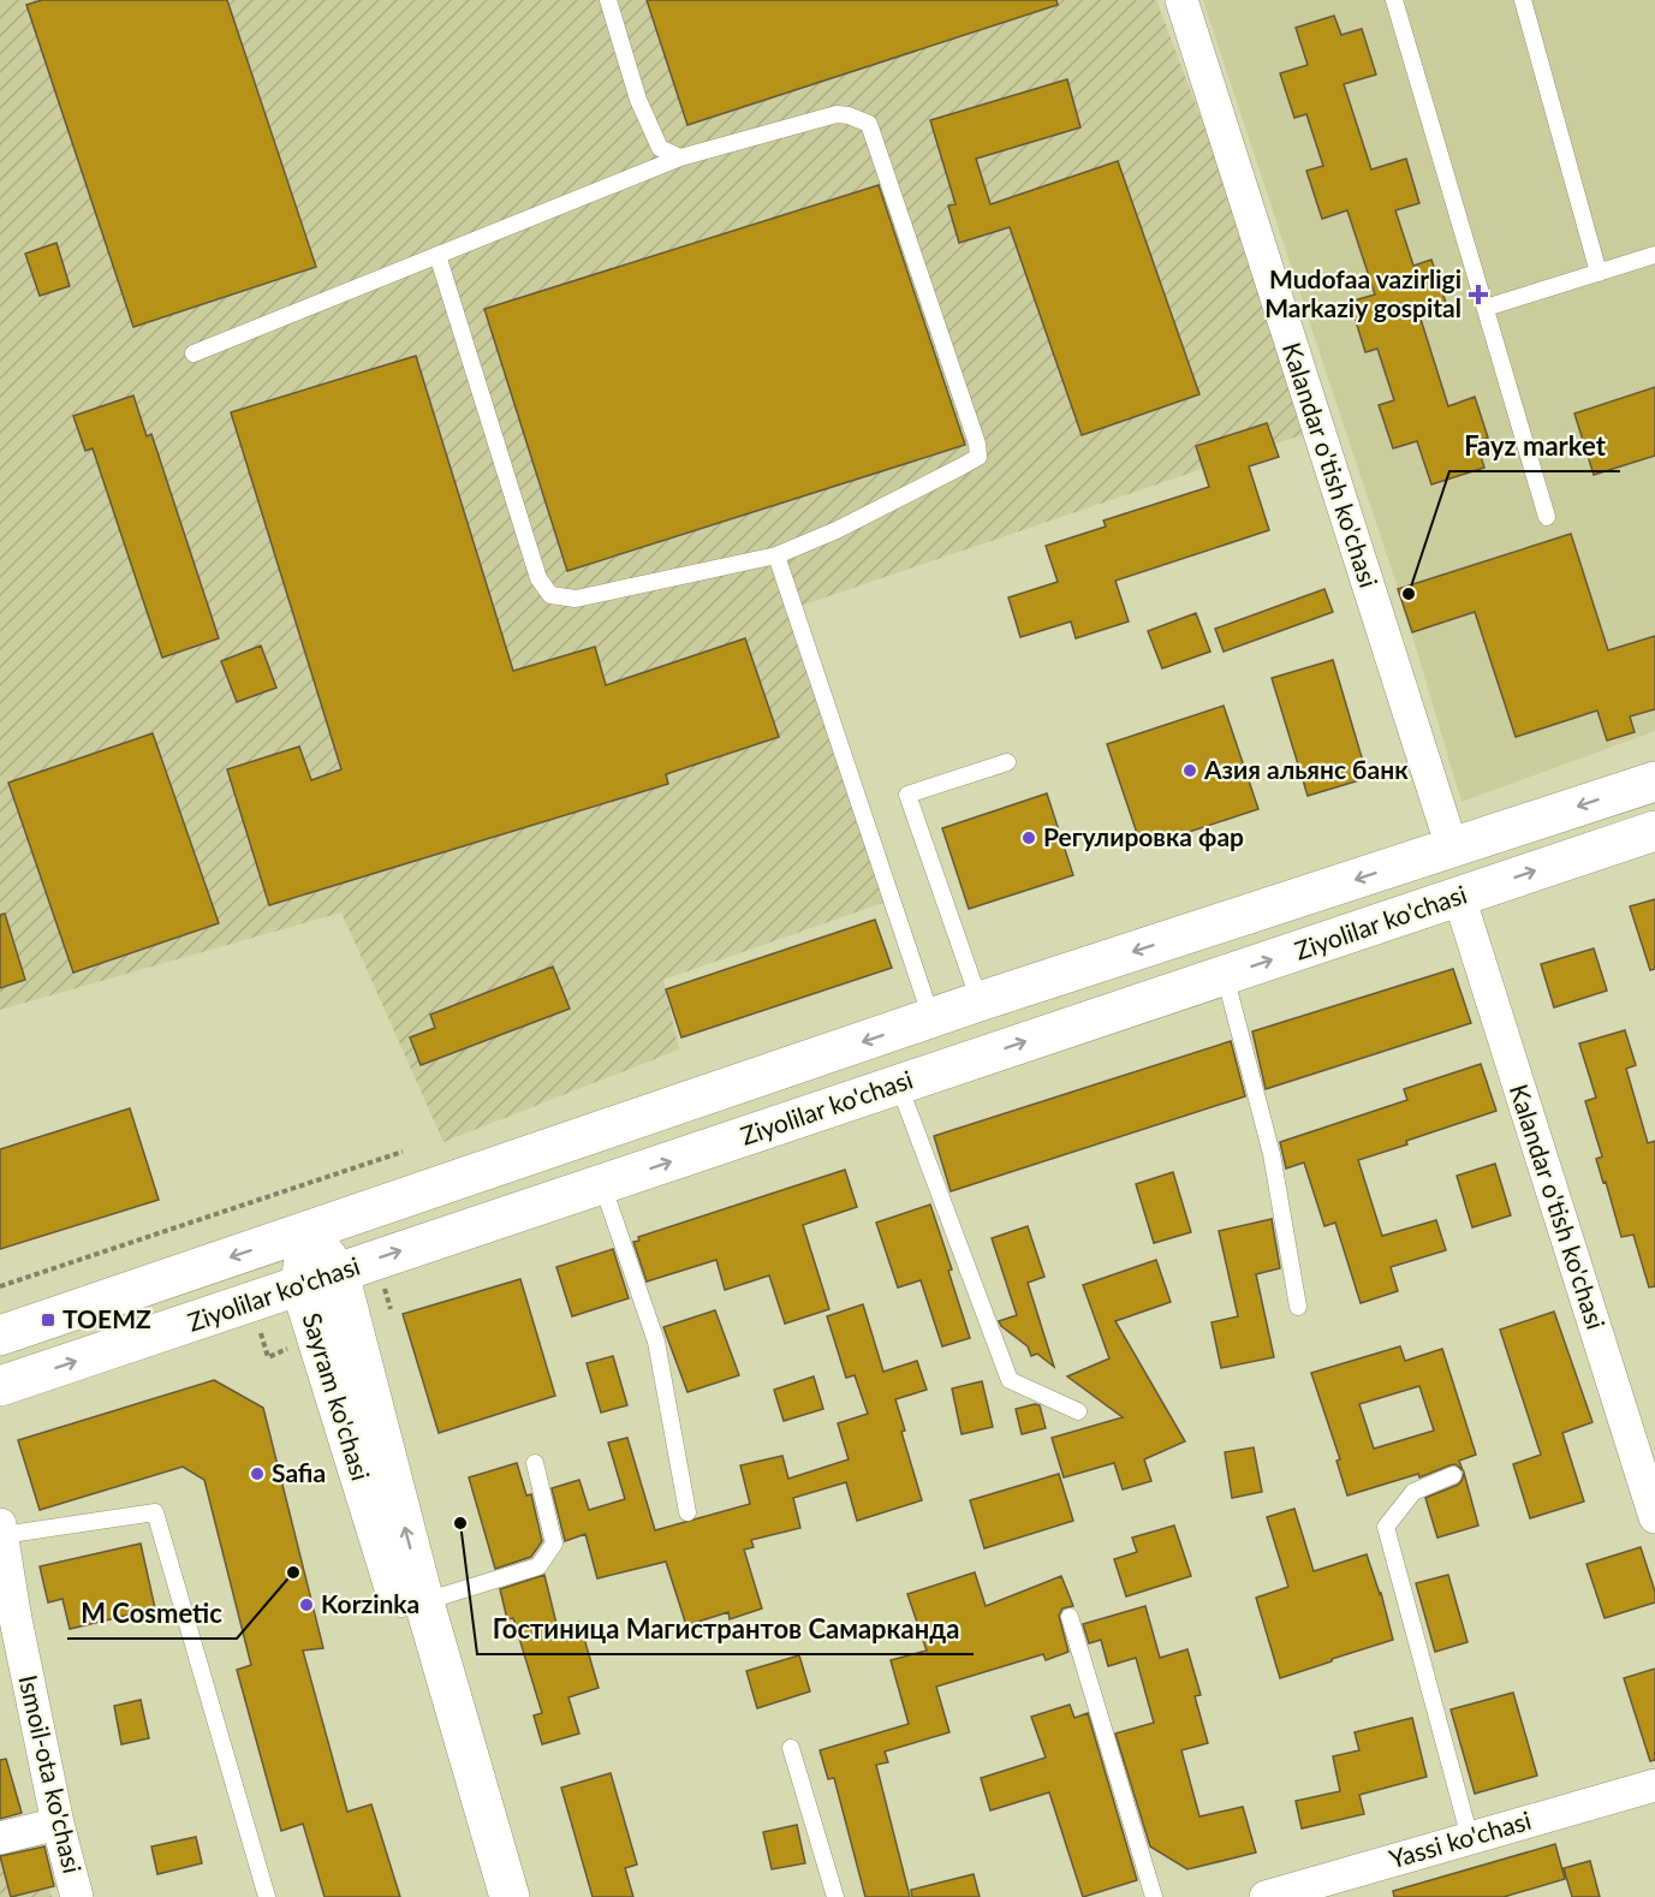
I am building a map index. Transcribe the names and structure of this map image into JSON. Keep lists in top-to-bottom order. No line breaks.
{"streets":{"main road":["Ziyolilar ko'chasi","Sayram ko'chasi"],"street":["Kalandar o'tish ko'chasi","Ismoil-ota ko'chasi","Yassi ko'chasi"]},"crossings":[["Kalandar o'tish ko'chasi","Ziyolilar ko'chasi"],["Ziyolilar ko'chasi","Sayram ko'chasi"]],"places":{"health":["Mudofaa vazirligi Markaziy gospital"],"other":["Fayz market","Азия альянс банк","Регулировка фар","Safia","Гостиница Магистрантов Самарканда","M Cosmetic","Korzinka"],"transit":["TOEMZ"]}}
